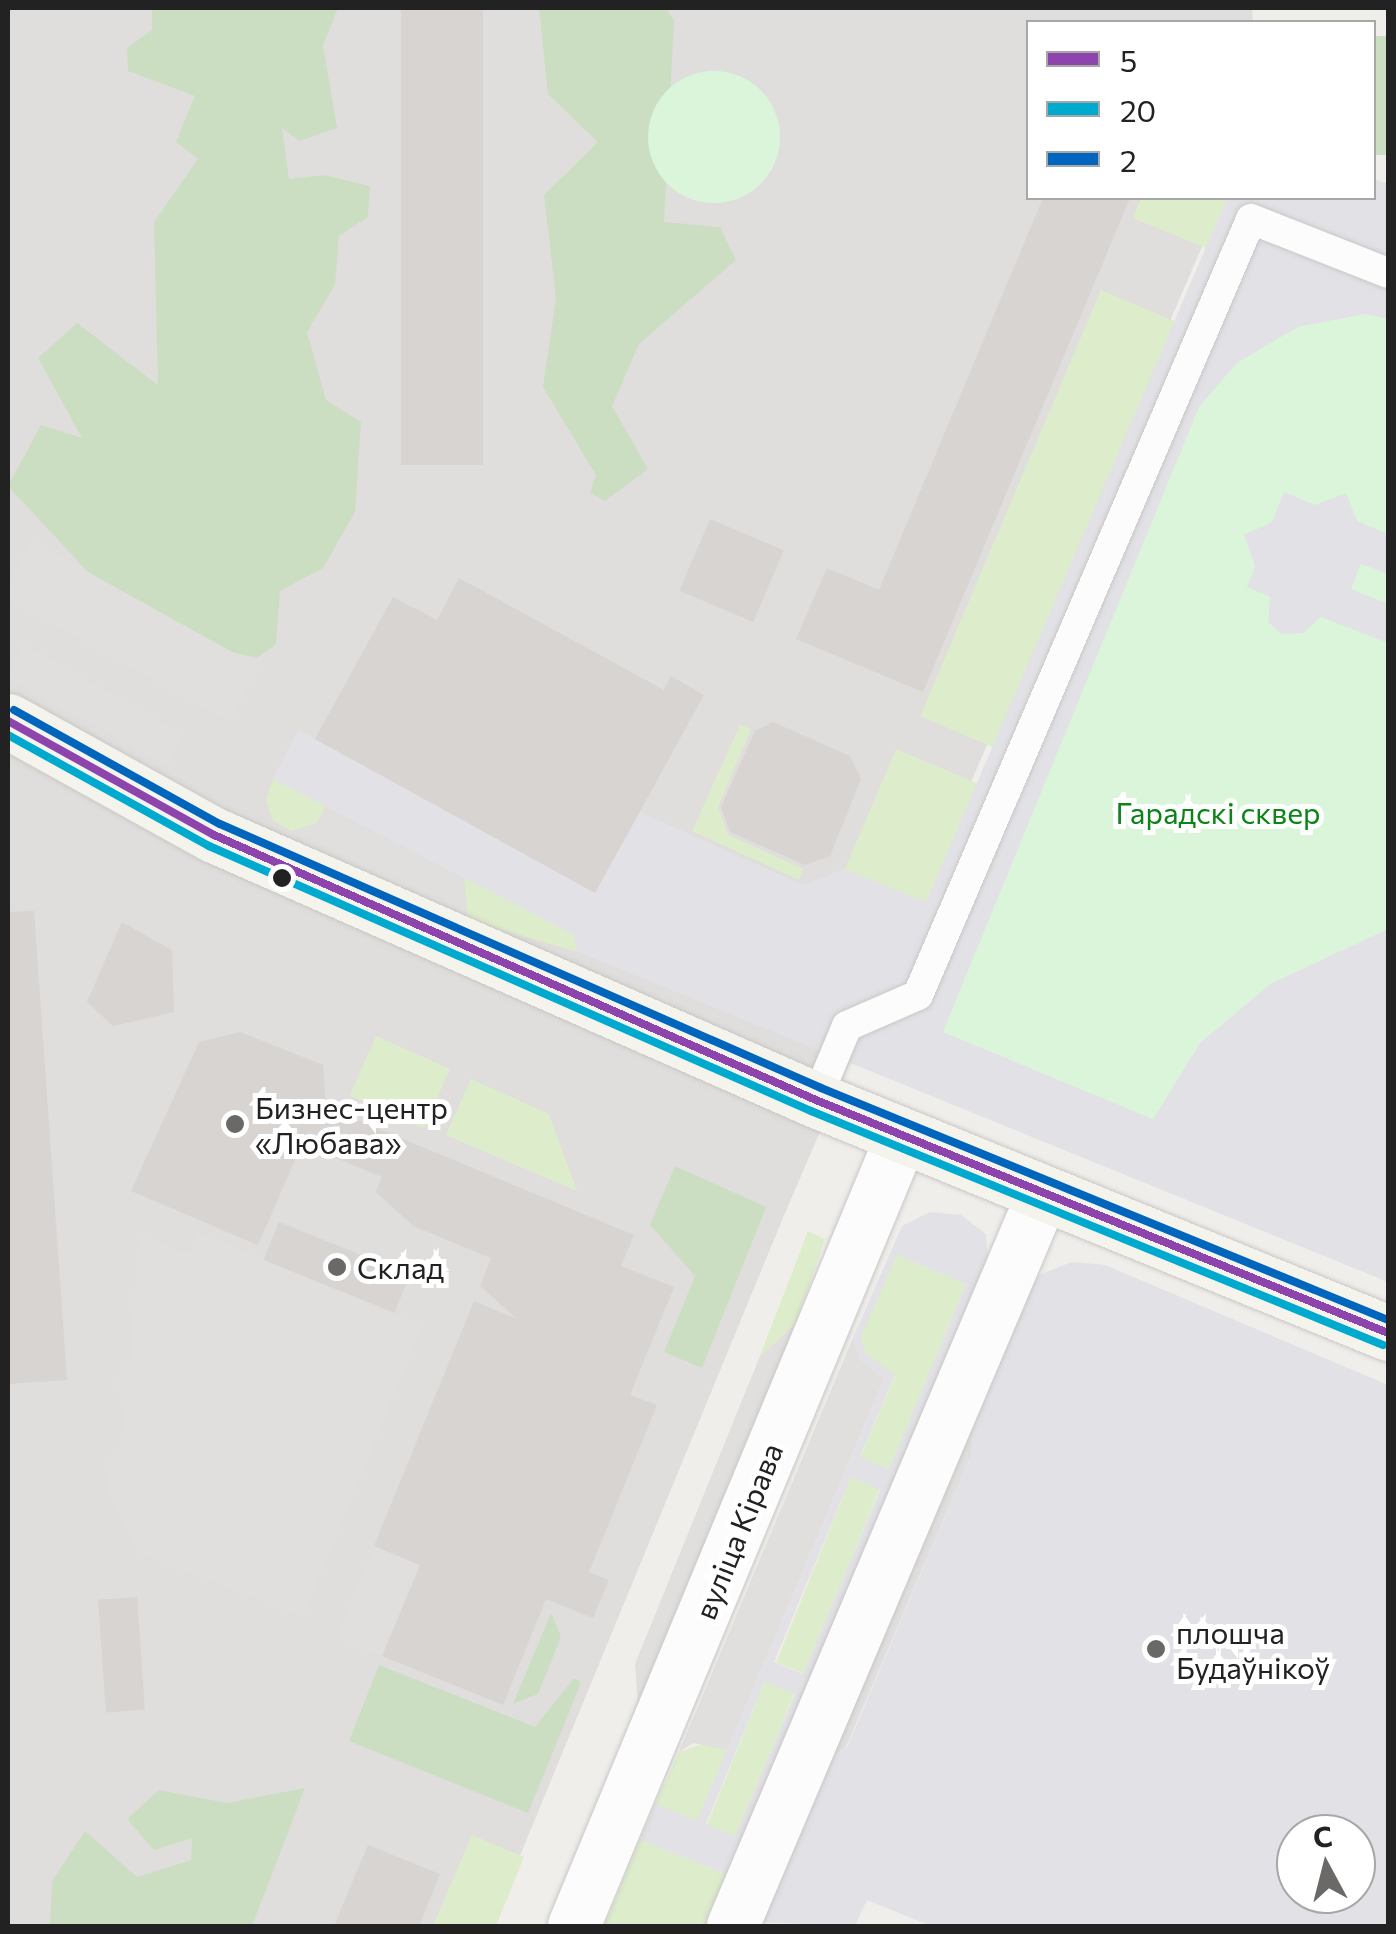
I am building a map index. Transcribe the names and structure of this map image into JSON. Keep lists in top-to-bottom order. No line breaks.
{"streets":{"street":["вуліца Кірава"]},"parks":["Гарадскі сквер"],"places":["Бизнес-центр «Любава»","Склад","плошча Будаўнікоў"],"lines":["transit line 2","transit line 5","transit line 20"],"legend":["5","20","2"],"north":"top"}
